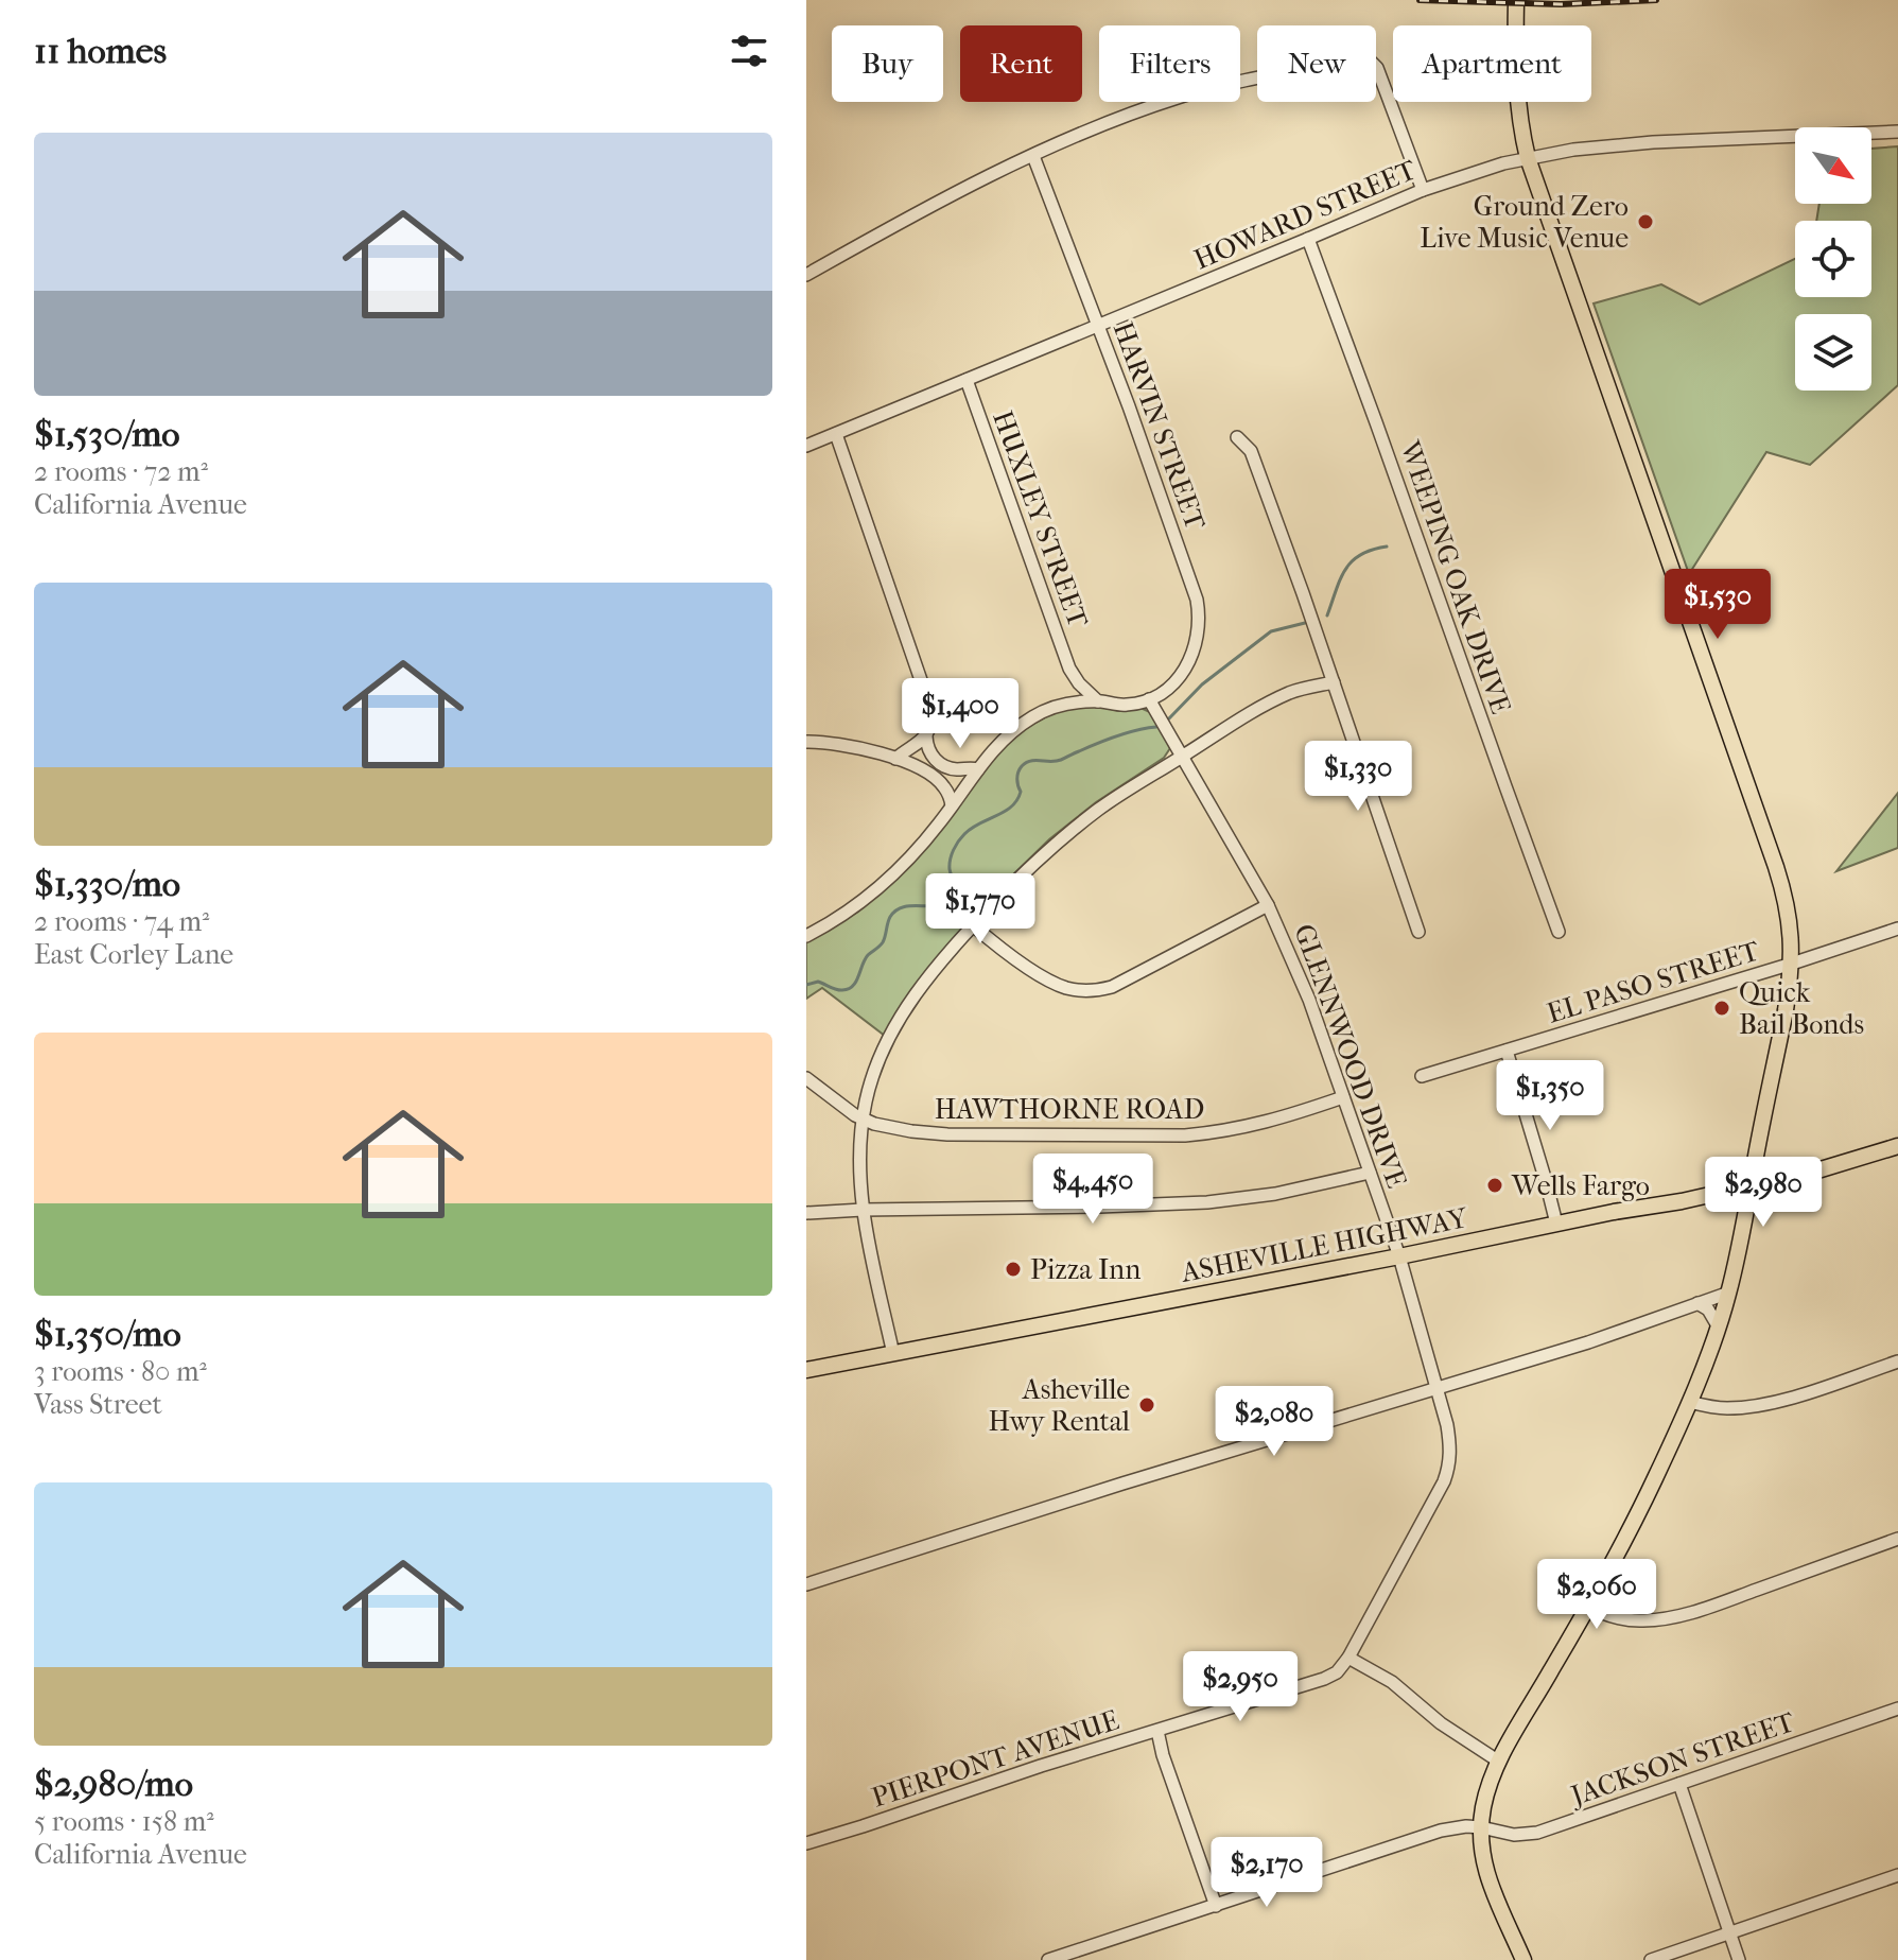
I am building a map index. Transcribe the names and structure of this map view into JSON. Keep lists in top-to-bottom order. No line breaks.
{"streets":{"main road":["ASHEVILLE HIGHWAY"],"street":["HOWARD STREET","HARVIN STREET","HUXLEY STREET","WEEPING OAK DRIVE","EL PASO STREET","GLENNWOOD DRIVE","HAWTHORNE ROAD","PIERPONT AVENUE","JACKSON STREET"]},"crossings":[["HOWARD STREET","HARVIN STREET"],["HOWARD STREET","HUXLEY STREET"],["HOWARD STREET","WEEPING OAK DRIVE"],["HARVIN STREET","GLENNWOOD DRIVE"],["GLENNWOOD DRIVE","HAWTHORNE ROAD"],["GLENNWOOD DRIVE","ASHEVILLE HIGHWAY"],["GLENNWOOD DRIVE","PIERPONT AVENUE"]],"places":["Ground Zero Live Music Venue","Quick Bail Bonds","Wells Fargo","Pizza Inn","Asheville Hwy Rental"],"north":"bottom right","page":{"heading":"11 homes","chip":["Buy","Rent","Filters","New","Apartment"],"list":[{"name":"$1,530/mo","note":"2 rooms · 72 m² · California Avenue"},{"name":"$1,330/mo","note":"2 rooms · 74 m² · East Corley Lane"},{"name":"$1,350/mo","note":"3 rooms · 80 m² · Vass Street"},{"name":"$2,980/mo","note":"5 rooms · 158 m² · California Avenue"}],"price":["$1,530","$1,400","$1,330","$1,770","$1,350","$4,450","$2,980","$2,080","$2,060","$2,950","$2,170"]}}
